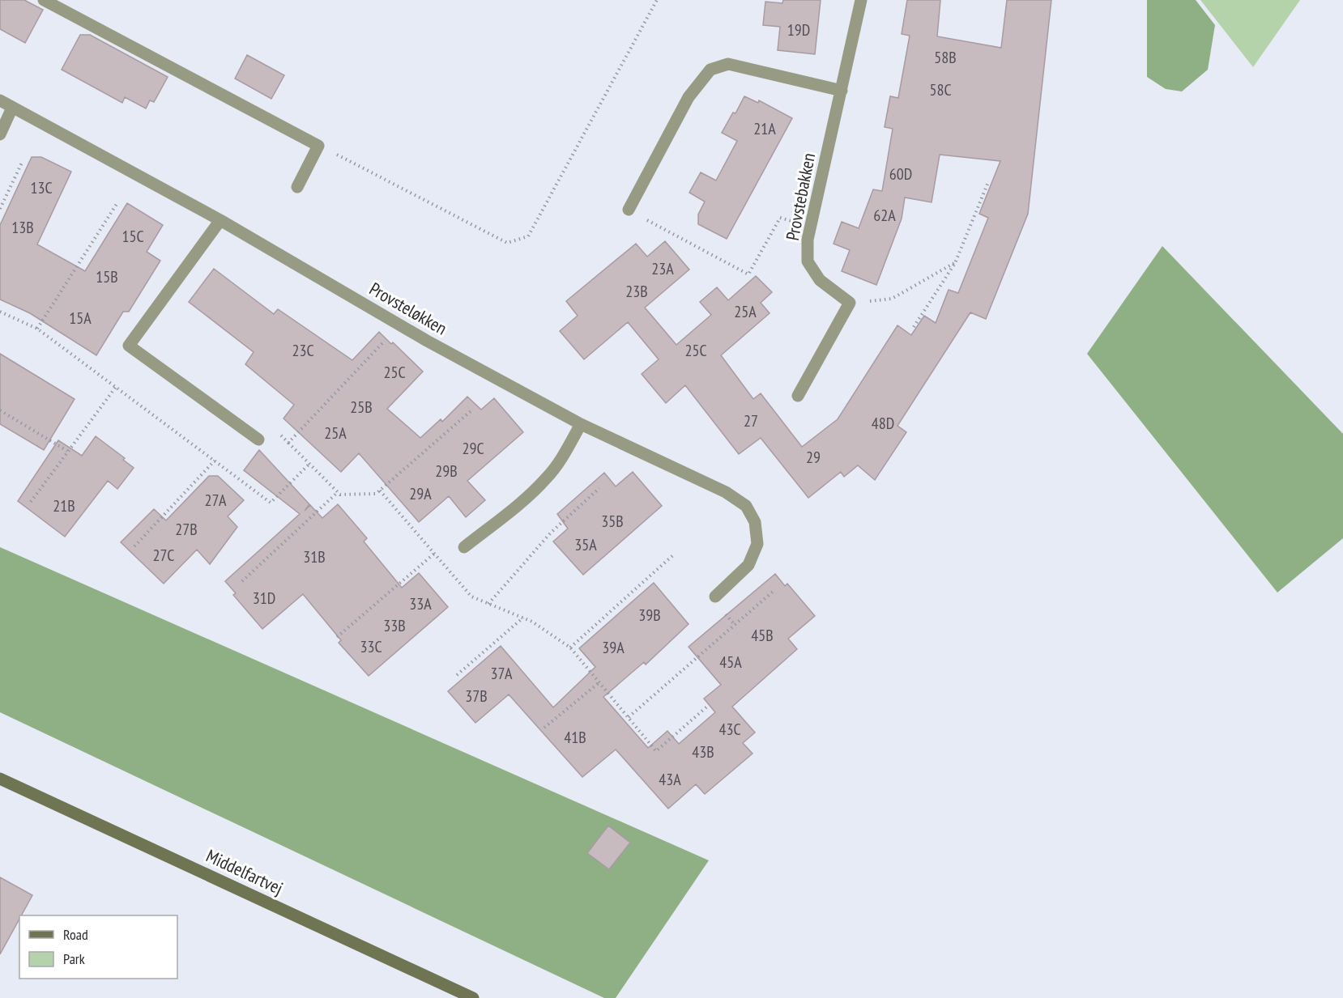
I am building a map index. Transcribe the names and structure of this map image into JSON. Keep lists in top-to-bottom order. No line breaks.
{"streets":{"main road":["Middelfartvej"],"street":["Provstebakken","Provsteløkken"]},"house_numbers":["19D","58B","58C","21A","60D","13C","62A","13B","15C","23A","15B","23B","25A","15A","23C","25C","25C","25B","27","48D","25A","29C","29","29B","29A","27A","21B","35B","27B","35A","27C","31B","31D","33A","39B","33B","45B","33C","39A","45A","37A","37B","43C","41B","43B","43A"],"legend":["Road","Park"]}
